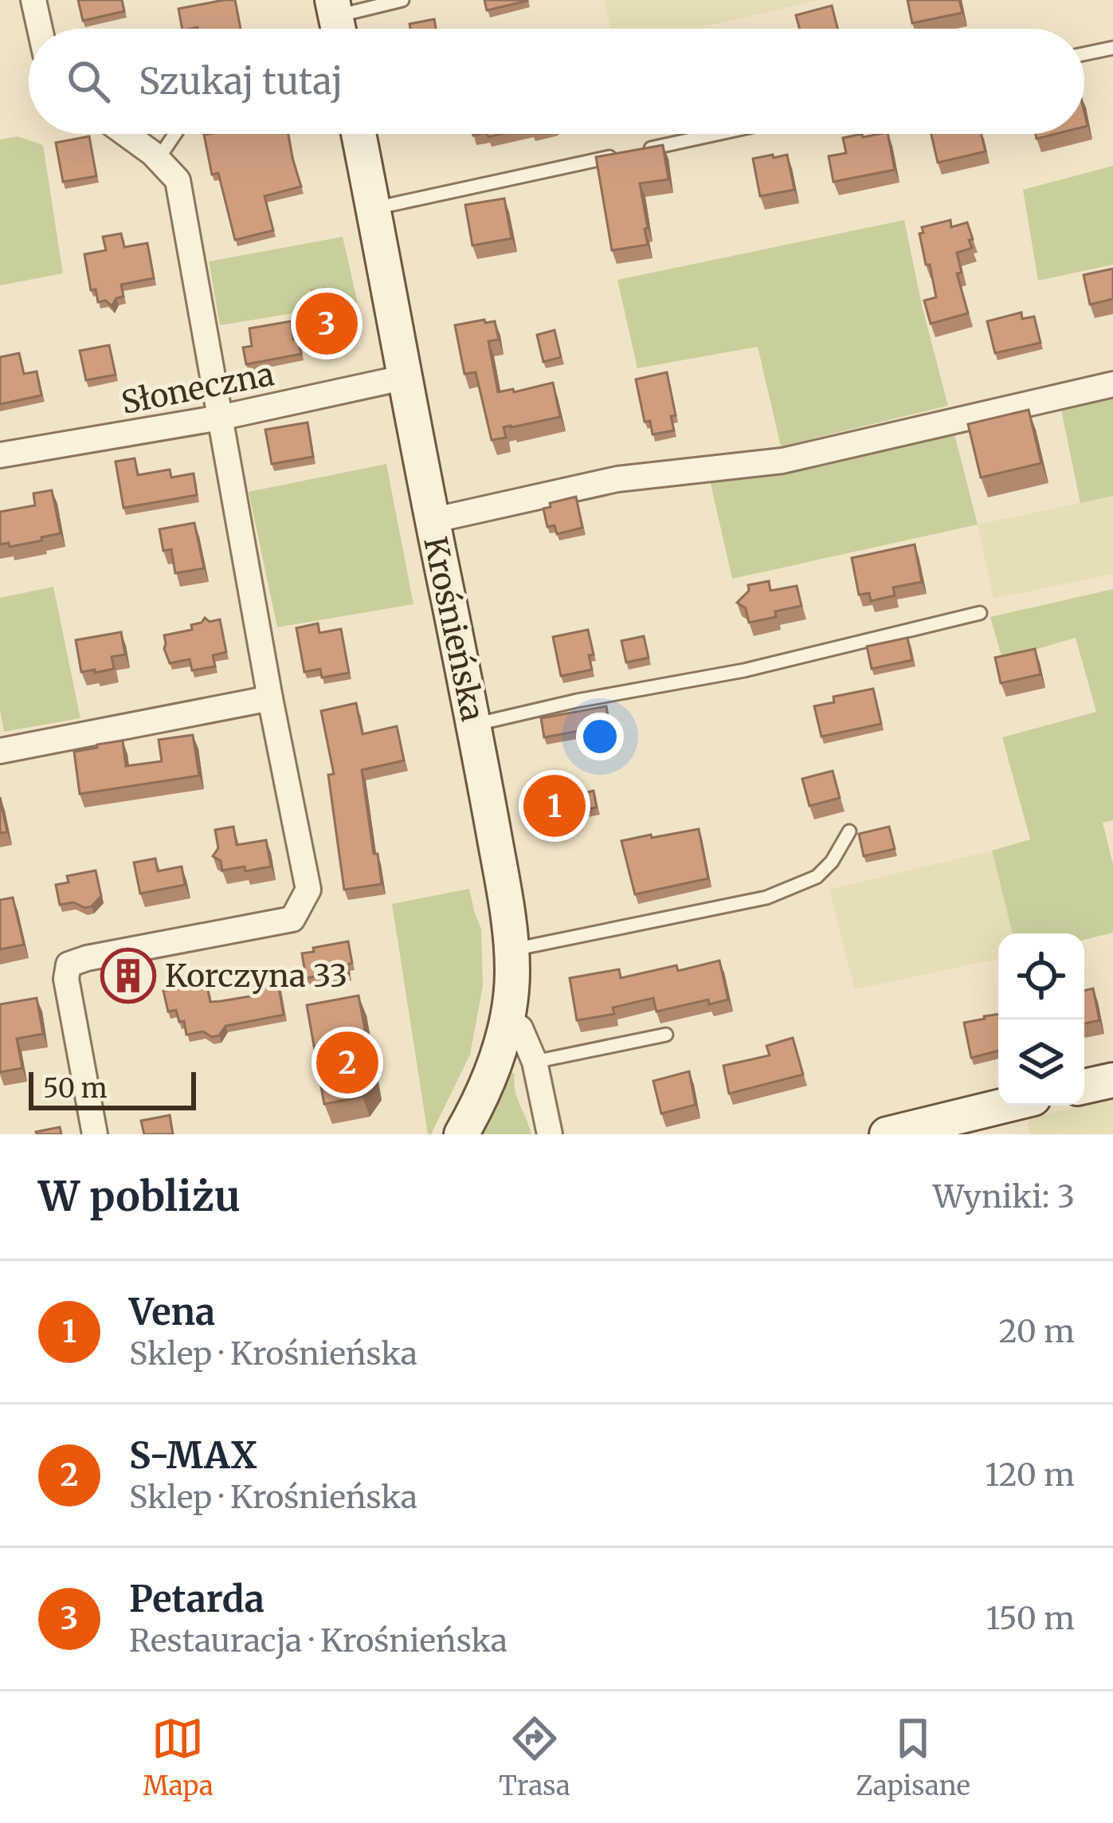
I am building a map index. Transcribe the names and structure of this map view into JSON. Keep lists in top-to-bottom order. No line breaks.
{"streets":{"main road":["Krośnieńska"],"street":["Słoneczna"]},"crossings":[["Słoneczna","Krośnieńska"]],"places":{"building":["Korczyna 33"]},"scale_bar":"50 m","page":{"search":"Szukaj tutaj","pins":["3","1","2"],"scale":"50 m","heading":["W pobliżu","Wyniki: 3"],"list":[{"mark":"1","name":"Vena","note":"Sklep · Krośnieńska","value":"20 m"},{"mark":"2","name":"S-MAX","note":"Sklep · Krośnieńska","value":"120 m"},{"mark":"3","name":"Petarda","note":"Restauracja · Krośnieńska","value":"150 m"}],"nav":["Mapa","Trasa","Zapisane"]}}
